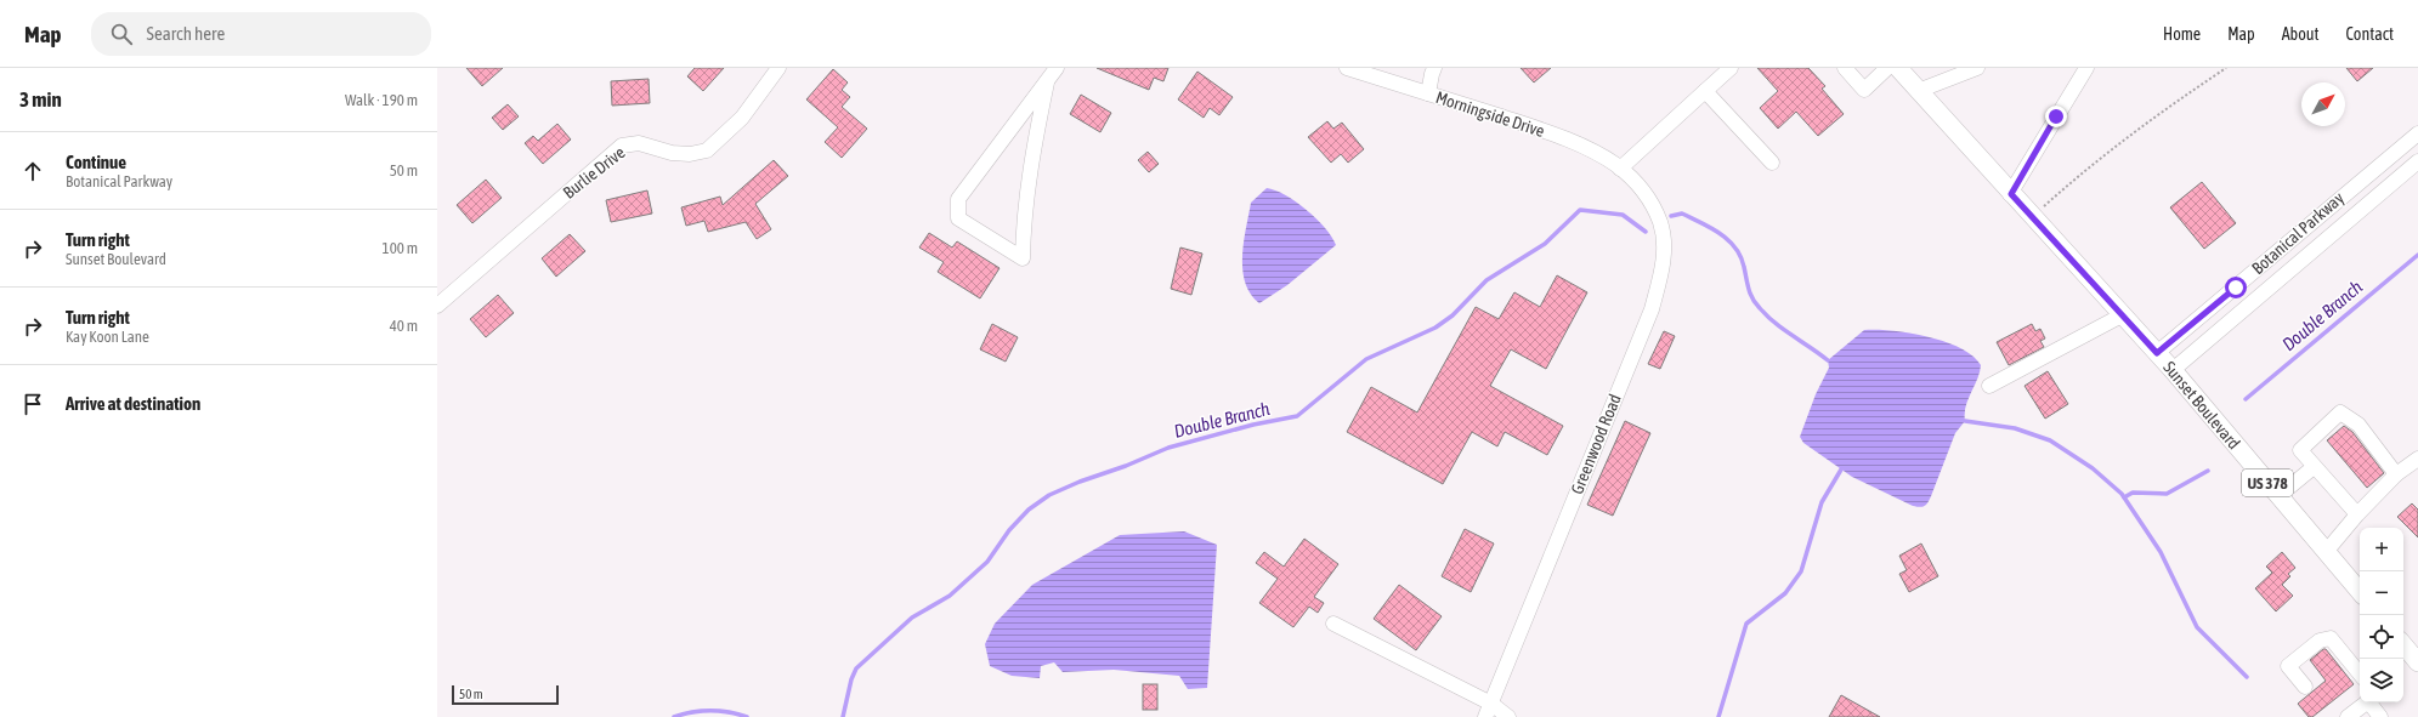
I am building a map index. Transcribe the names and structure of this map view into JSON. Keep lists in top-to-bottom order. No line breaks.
{"streets":{"main road":["Sunset Boulevard","US 378"],"street":["Morningside Drive","Burlie Drive","Botanical Parkway","Greenwood Road"]},"crossings":[["Morningside Drive","Greenwood Road"],["Botanical Parkway","Sunset Boulevard"]],"water":["Double Branch"],"scale_bar":"50 m","north":"top right","page":{"header":"Map","search":"Search here","nav":["Home","Map","About","Contact"],"heading":["3 min","Walk · 190 m"],"list":[["Continue","Botanical Parkway","50 m"],["Turn right","Sunset Boulevard","100 m"],["Turn right","Kay Koon Lane","40 m"],"Arrive at destination"],"map_buttons":["+","−"],"scale":"50 m"}}
